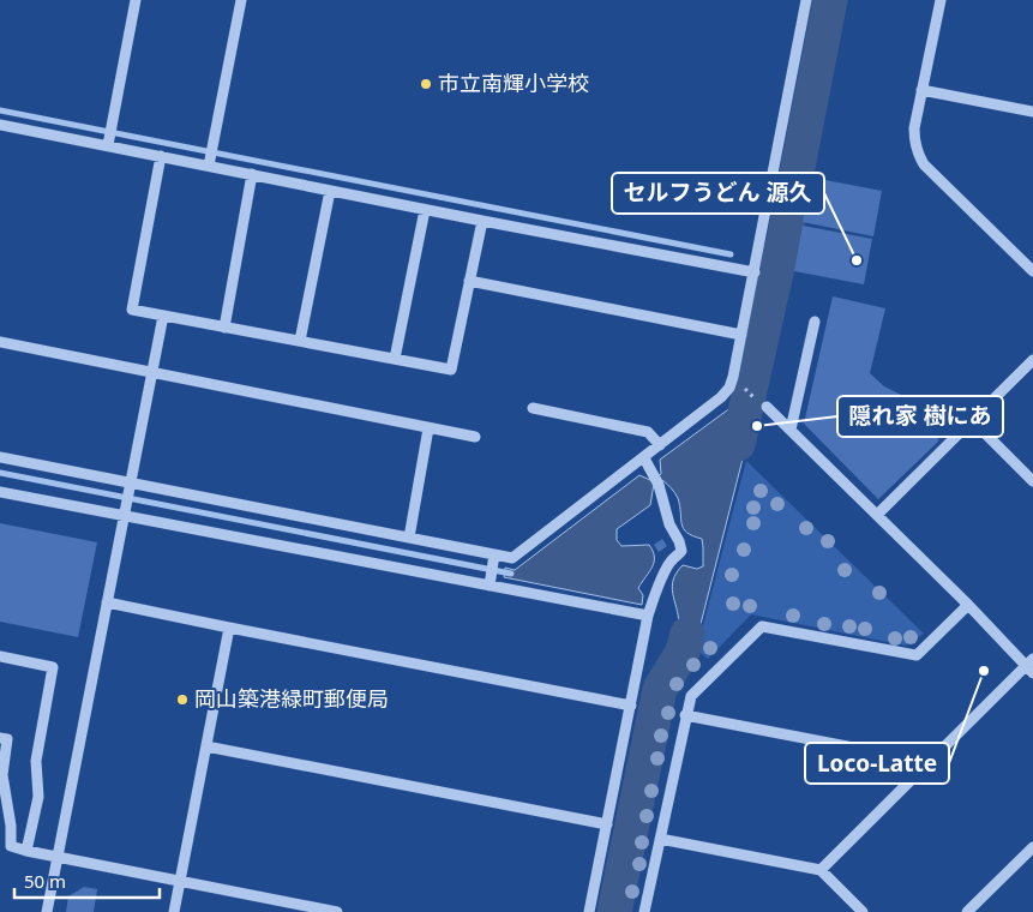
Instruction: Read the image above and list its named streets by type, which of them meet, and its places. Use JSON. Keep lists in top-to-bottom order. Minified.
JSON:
{"places":["市立南輝小学校","セルフうどん 源久","隠れ家 樹にあ","Loco-Latte","岡山築港緑町郵便局"],"scale_bar":"50 m"}
